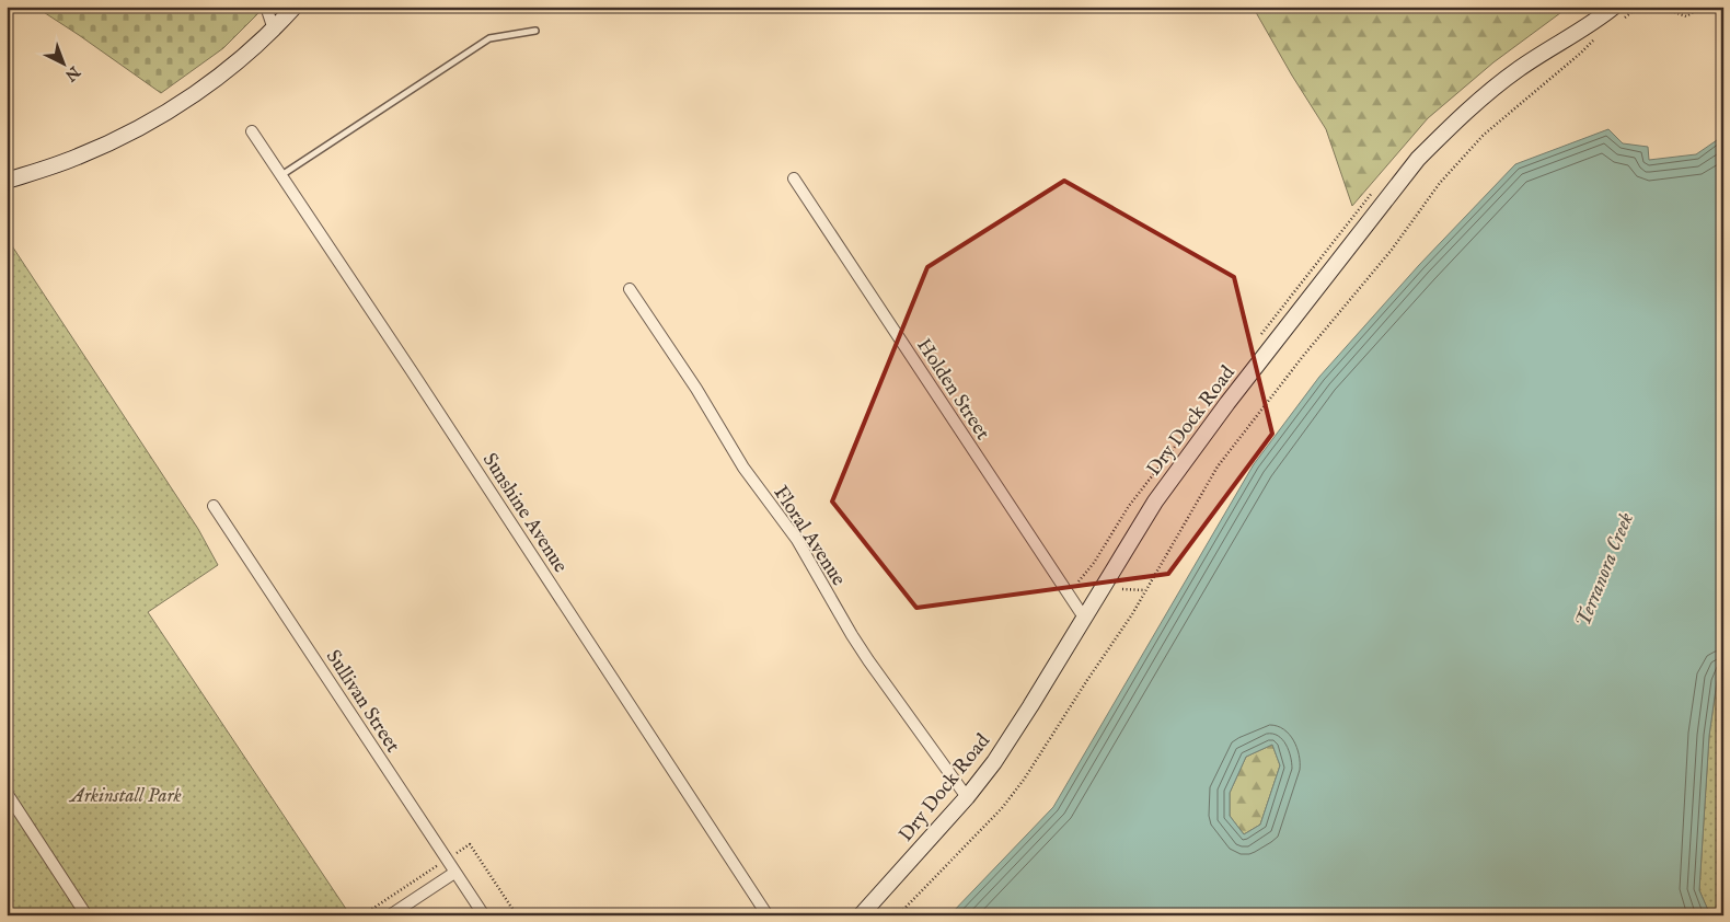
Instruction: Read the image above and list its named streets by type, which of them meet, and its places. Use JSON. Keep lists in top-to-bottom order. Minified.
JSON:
{"streets":{"street":["Holden Street","Dry Dock Road","Sunshine Avenue","Floral Avenue","Sullivan Street"]},"crossings":[["Holden Street","Dry Dock Road"],["Dry Dock Road","Floral Avenue"]],"water":["Terranora Creek"],"parks":["Arkinstall Park"],"north":"bottom right"}
